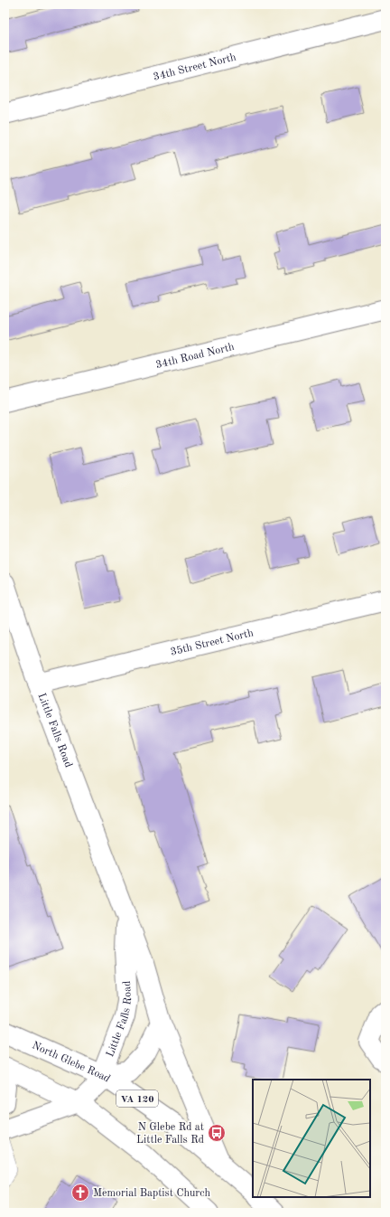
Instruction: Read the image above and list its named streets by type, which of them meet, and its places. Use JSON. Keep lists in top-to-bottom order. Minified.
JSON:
{"streets":{"street":["34th Street North","34th Road North","35th Street North","Little Falls Road","North Glebe Road","VA 120"]},"crossings":[["35th Street North","Little Falls Road"],["Little Falls Road","North Glebe Road"]],"places":{"bus stop":["N Glebe Rd at Little Falls Rd"],"church":["Memorial Baptist Church"]}}
